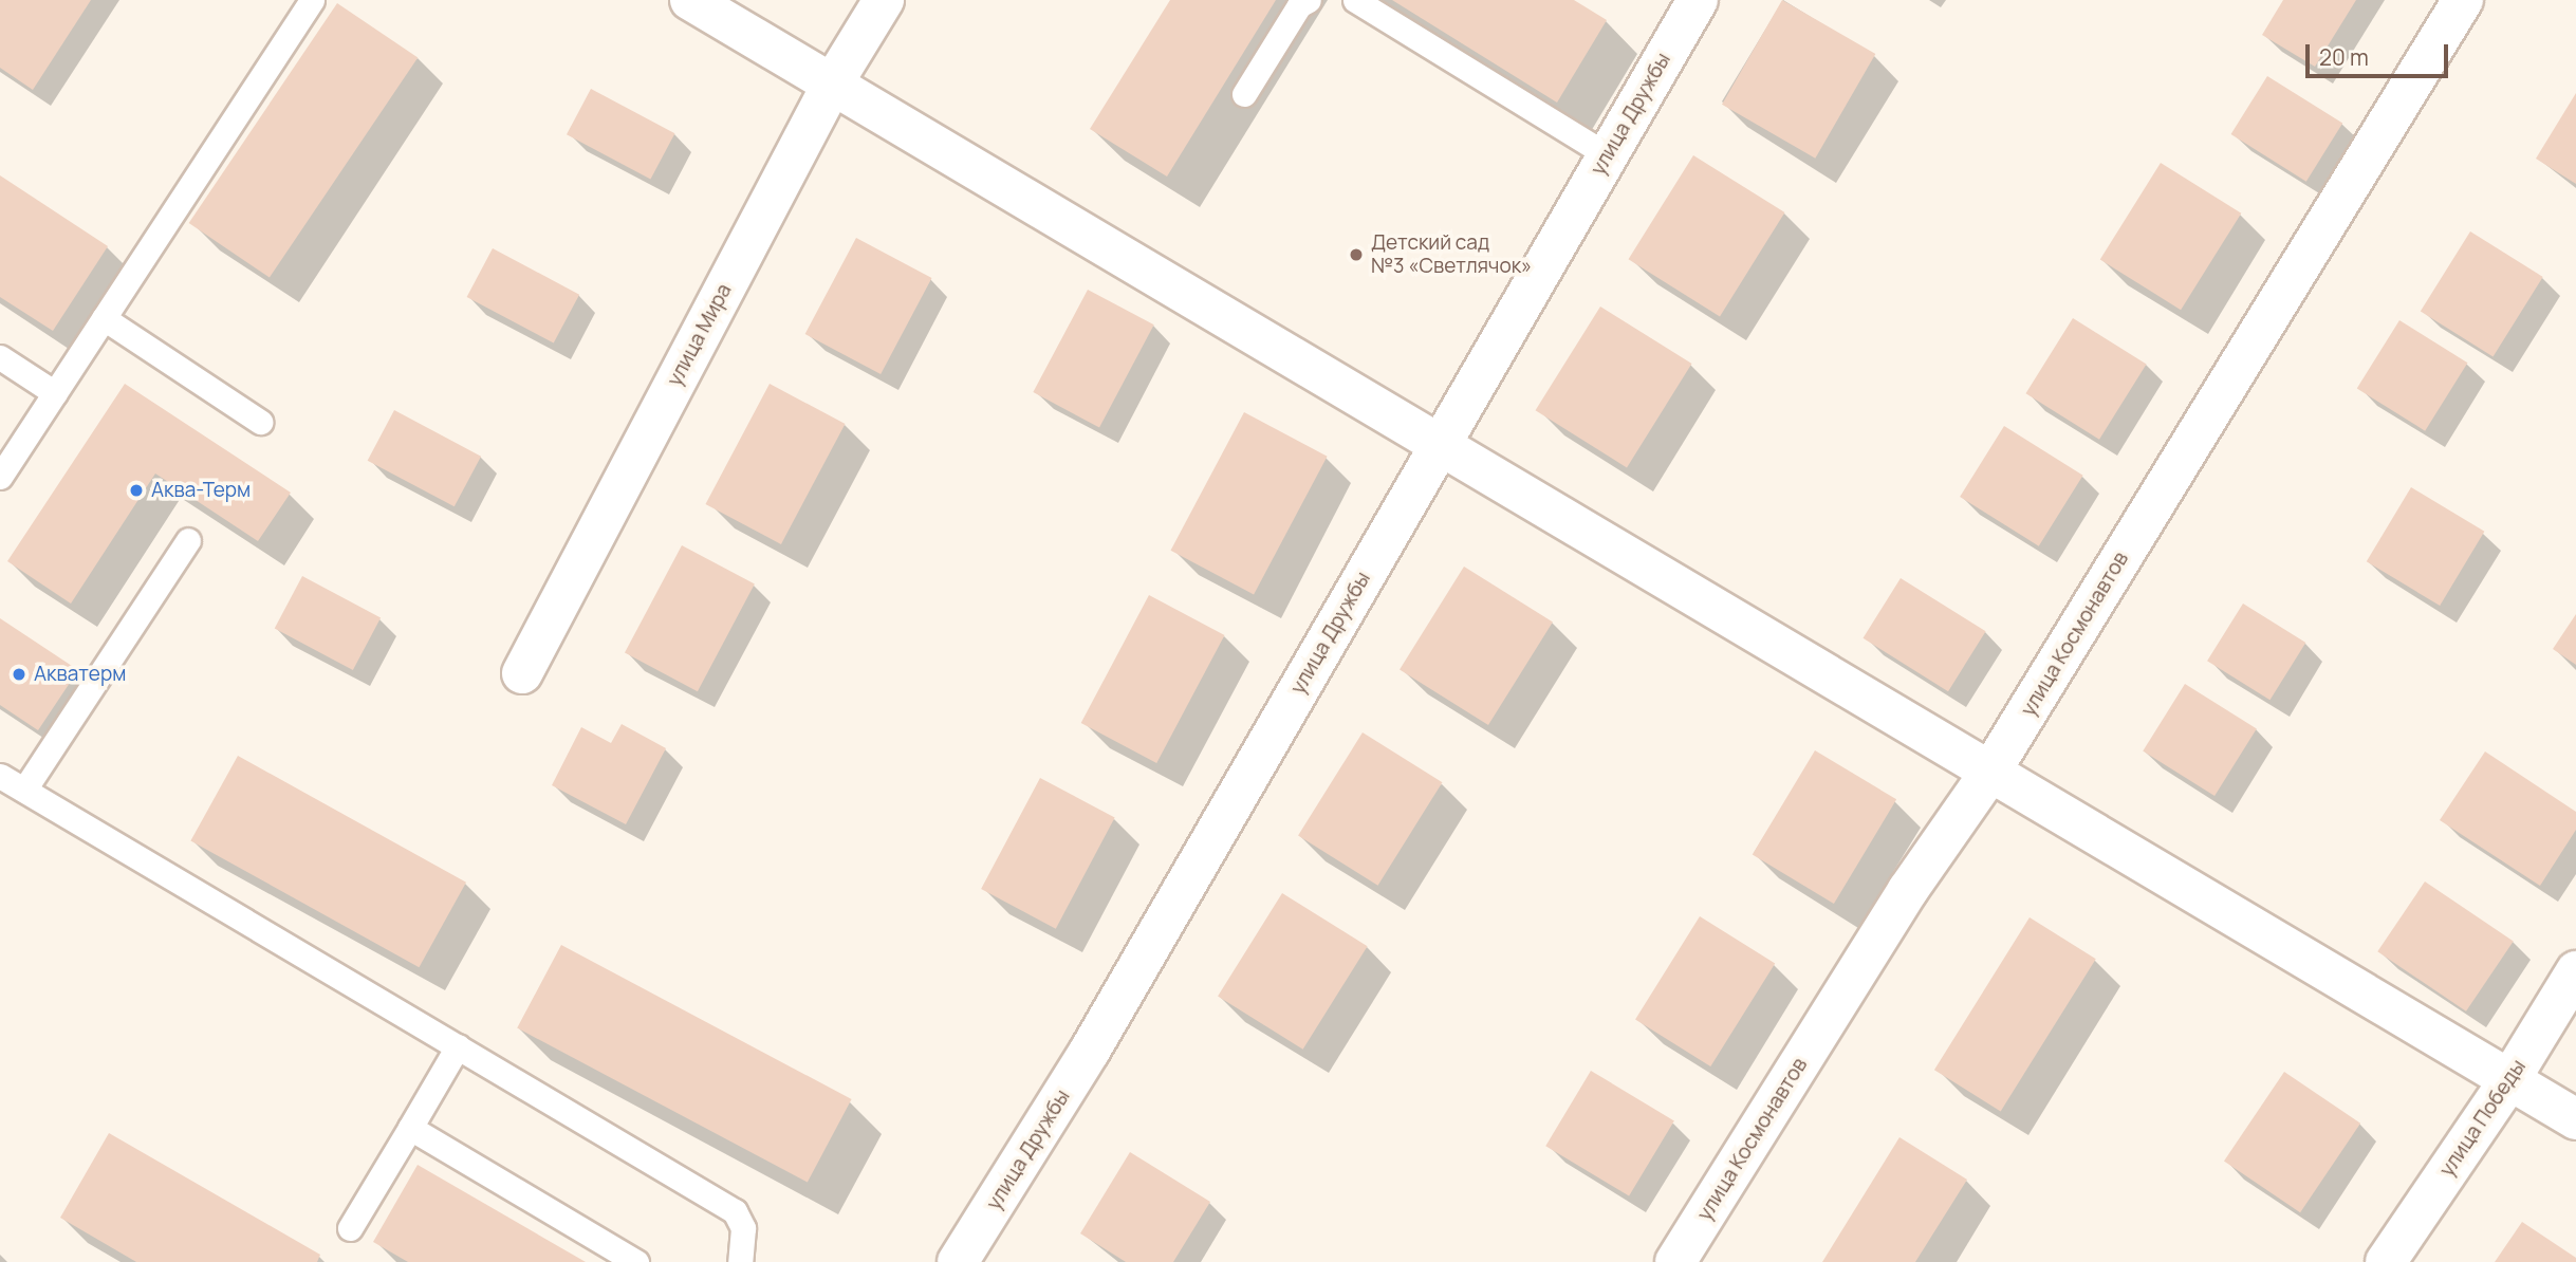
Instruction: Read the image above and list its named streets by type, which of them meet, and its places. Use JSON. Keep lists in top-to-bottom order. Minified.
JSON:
{"streets":{"street":["улица Дружбы","улица Мира","улица Космонавтов","улица Победы"]},"places":["Детский сад №3 «Светлячок»","Аква-Терм","Акватерм"],"scale_bar":"20 m"}
